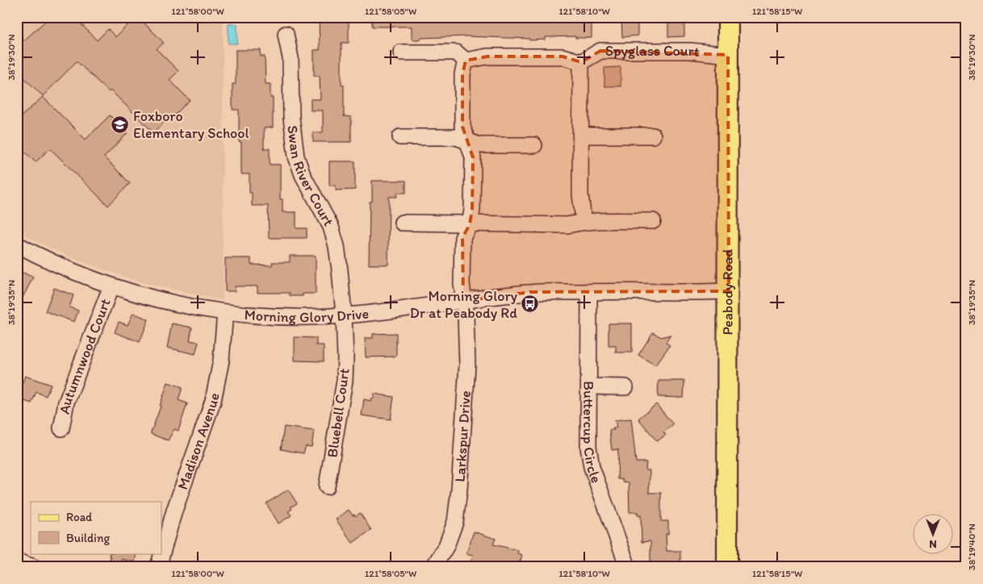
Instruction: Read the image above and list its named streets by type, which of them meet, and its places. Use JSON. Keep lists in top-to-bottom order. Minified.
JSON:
{"streets":{"main road":["Peabody Road"],"street":["Spyglass Court","Swan River Court","Morning Glory Drive","Autumnwood Court","Bluebell Court","Buttercup Circle","Larkspur Drive","Madison Avenue"]},"crossings":[["Spyglass Court","Peabody Road"],["Swan River Court","Morning Glory Drive"],["Swan River Court","Bluebell Court"],["Peabody Road","Morning Glory Drive"],["Morning Glory Drive","Autumnwood Court"],["Morning Glory Drive","Bluebell Court"],["Morning Glory Drive","Buttercup Circle"],["Morning Glory Drive","Larkspur Drive"],["Morning Glory Drive","Madison Avenue"]],"places":{"school or university":["Foxboro Elementary School"],"bus stop":["Morning Glory Dr at Peabody Rd"]},"legend":["Road","Building"],"north":"bottom","coordinates":["121°58'00\"W","121°58'05\"W","121°58'10\"W","121°58'15\"W","38°19'30\"N","38°19'35\"N","38°19'40\"N"]}
